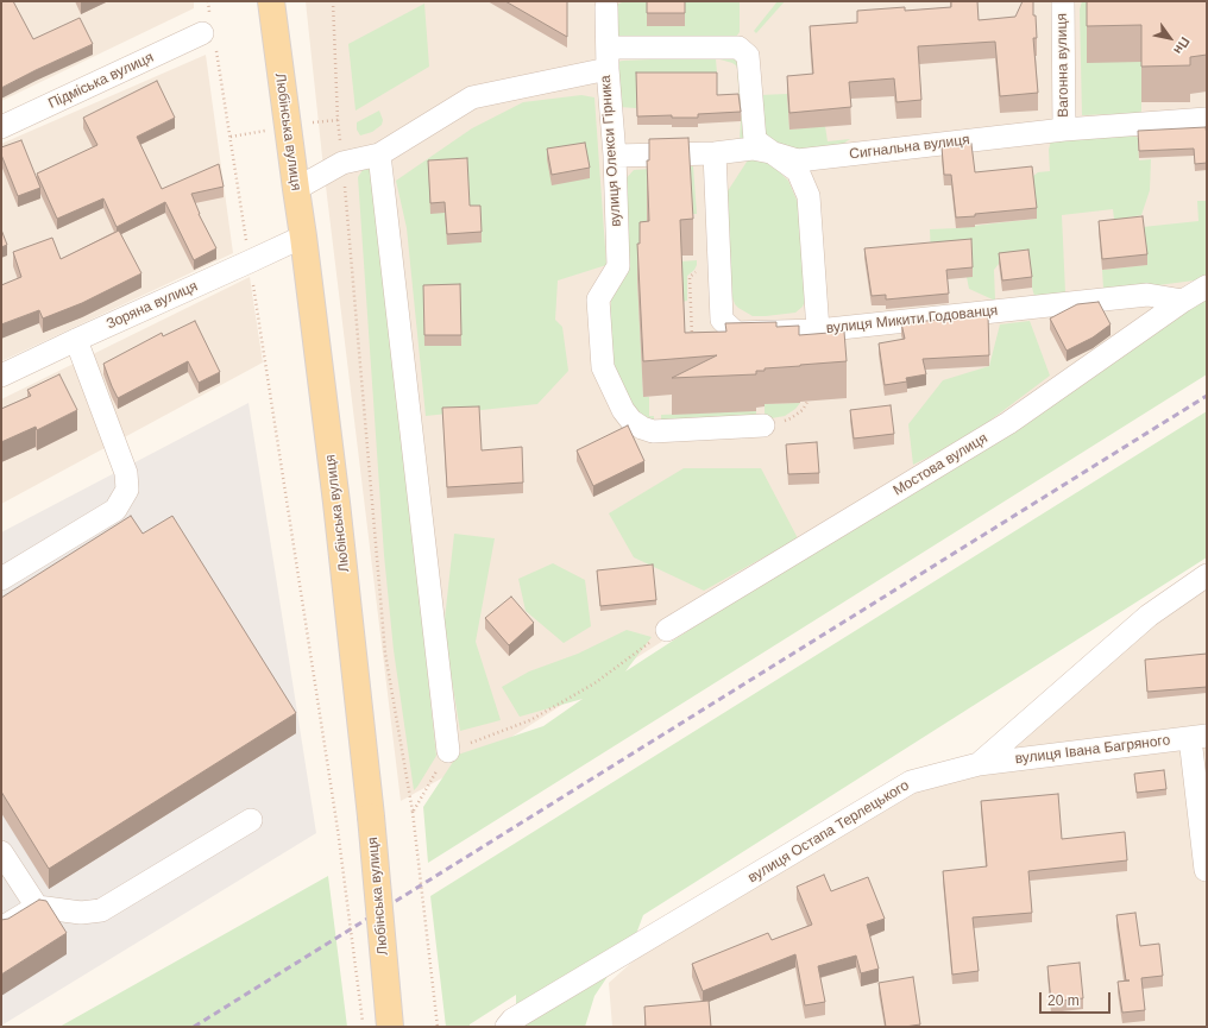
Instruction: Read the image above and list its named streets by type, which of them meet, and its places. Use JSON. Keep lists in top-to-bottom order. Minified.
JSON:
{"streets":{"main road":["Любінська вулиця"],"street":["Вагонна вулиця","Підміська вулиця","Сигнальна вулиця","вулиця Олекси Гірника","Зоряна вулиця","вулиця Микити Годованця","Мостова вулиця","вулиця Івана Багряного","вулиця Остапа Терлецького"]},"crossings":[["Вагонна вулиця","Сигнальна вулиця"],["Любінська вулиця","вулиця Олекси Гірника"],["Любінська вулиця","Зоряна вулиця"],["Сигнальна вулиця","вулиця Олекси Гірника"],["Сигнальна вулиця","вулиця Микити Годованця"],["вулиця Олекси Гірника","вулиця Микити Годованця"],["вулиця Микити Годованця","Мостова вулиця"],["вулиця Івана Багряного","вулиця Остапа Терлецького"]],"scale_bar":"20 m","north":"bottom right"}
